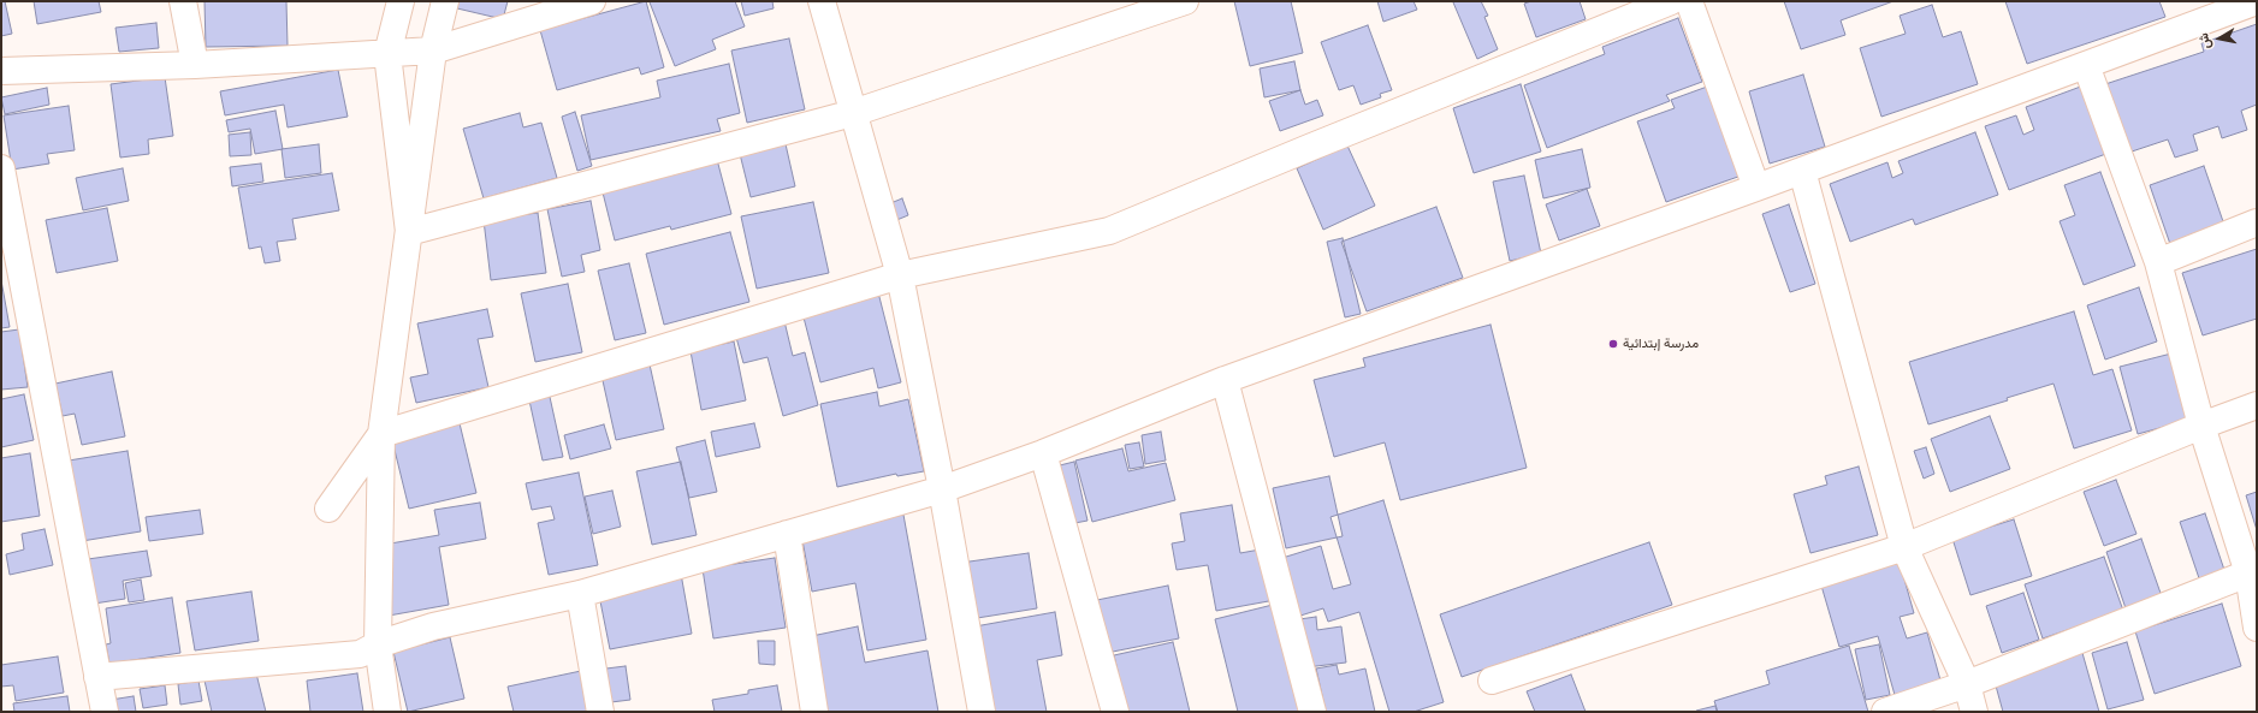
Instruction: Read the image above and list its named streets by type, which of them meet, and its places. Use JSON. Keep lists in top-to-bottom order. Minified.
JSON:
{"places":["مدرسة إبتدائية"],"north":"left"}
